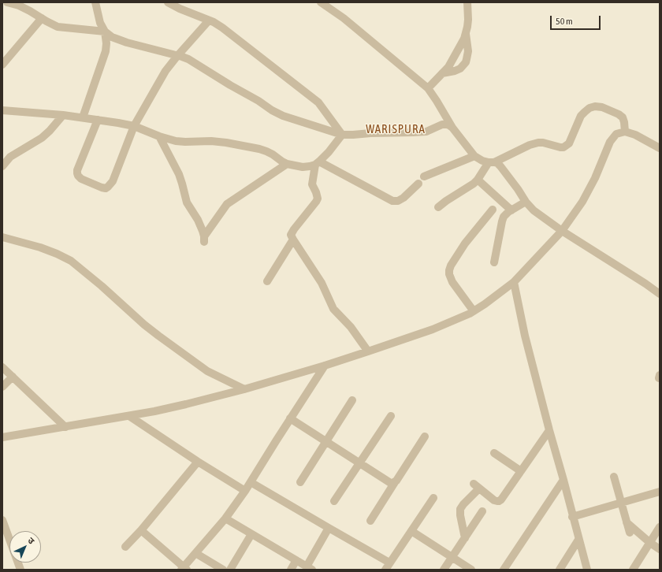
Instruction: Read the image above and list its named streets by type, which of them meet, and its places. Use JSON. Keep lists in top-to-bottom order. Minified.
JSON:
{"districts":["WARISPURA"],"scale_bar":"50 m","north":"top right"}
